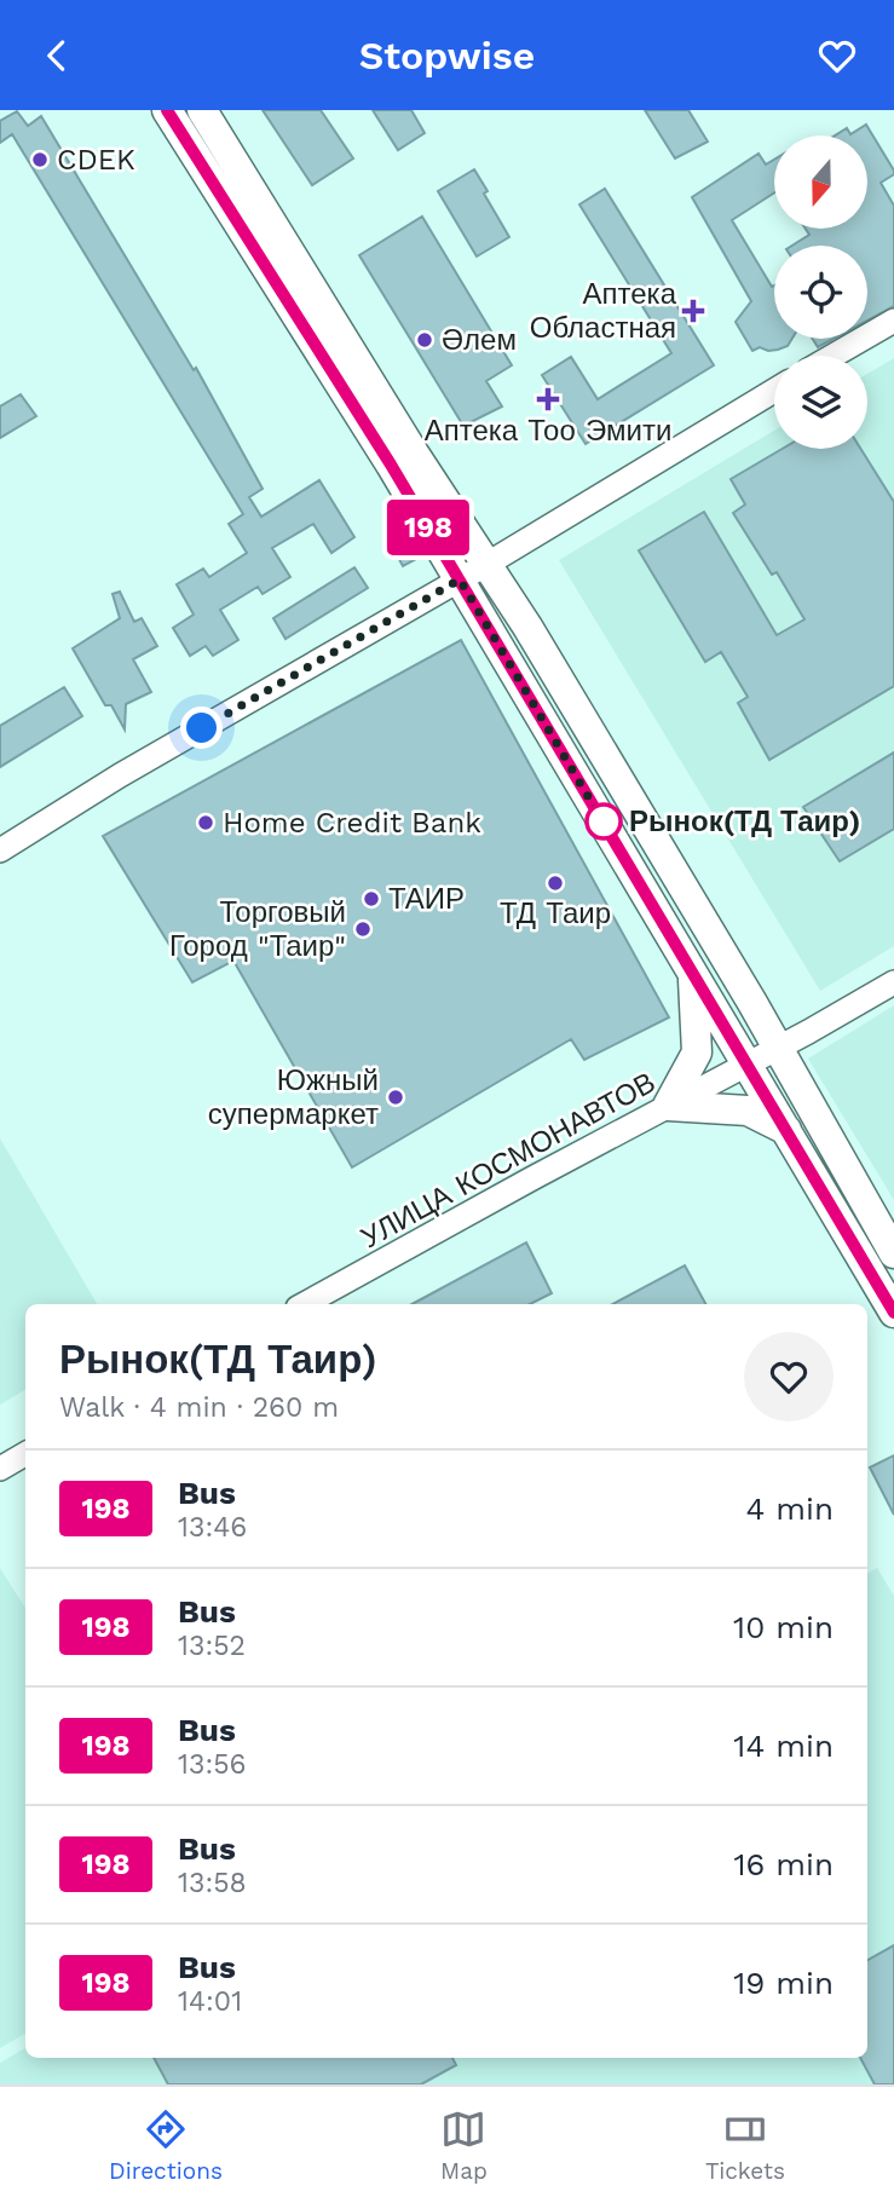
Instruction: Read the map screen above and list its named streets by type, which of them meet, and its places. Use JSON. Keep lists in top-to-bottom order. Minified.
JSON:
{"streets":{"street":["УЛИЦА КОСМОНАВТОВ"]},"places":{"other":["CDEK","Әлем","Рынок(ТД Таир)","Home Credit Bank","ТД Таир","ТАИР","Торговый Город \"Таир\"","Южный супермаркет"],"health":["Аптека Областная","Аптека Тоо Эмити"]},"lines":["bus line 198"],"north":"bottom","page":{"header":"Stopwise","on_map":"198","heading":["Рынок(ТД Таир)","Walk · 4 min · 260 m"],"list":[{"mark":"198","name":"Bus","note":"13:46","value":"4 min"},{"mark":"198","name":"Bus","note":"13:52","value":"10 min"},{"mark":"198","name":"Bus","note":"13:56","value":"14 min"},{"mark":"198","name":"Bus","note":"13:58","value":"16 min"},{"mark":"198","name":"Bus","note":"14:01","value":"19 min"}],"tabs":["Directions","Map","Tickets"]}}
